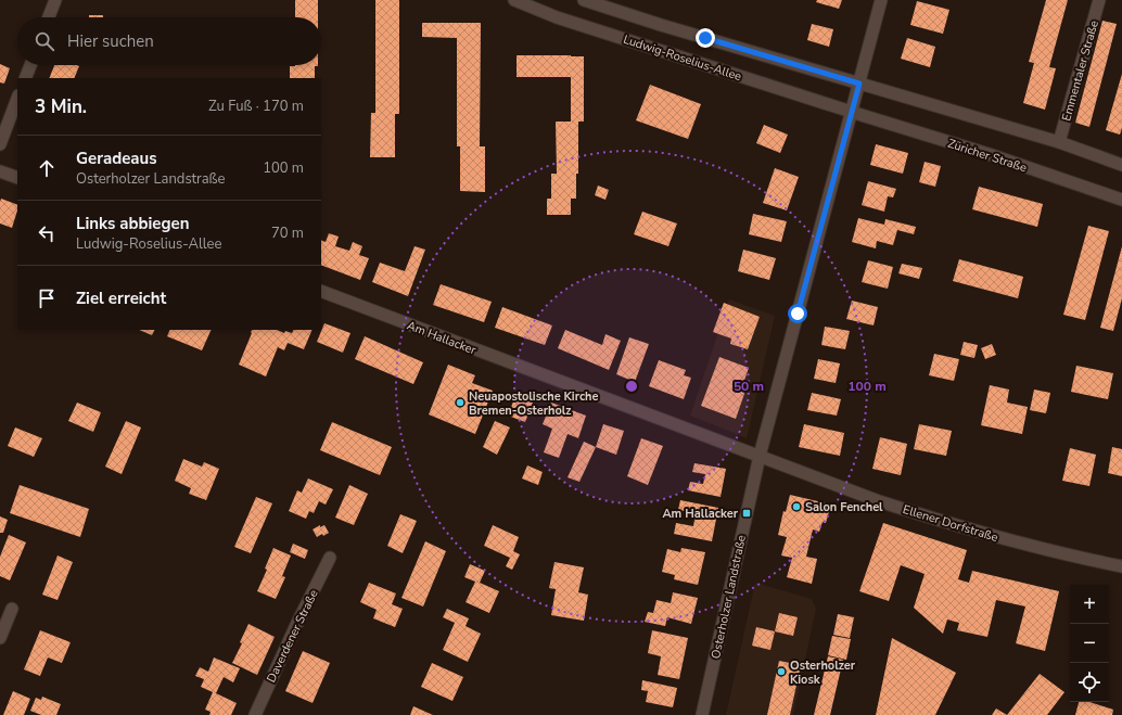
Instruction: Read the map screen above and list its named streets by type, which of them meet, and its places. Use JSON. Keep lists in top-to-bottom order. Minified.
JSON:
{"streets":{"main road":["Ludwig-Roselius-Allee","Emmentaler Straße","Züricher Straße","Am Hallacker","Ellener Dorfstraße","Osterholzer Landstraße","Daverdener Straße"]},"crossings":[["Ludwig-Roselius-Allee","Züricher Straße"],["Ludwig-Roselius-Allee","Osterholzer Landstraße"],["Züricher Straße","Osterholzer Landstraße"],["Am Hallacker","Ellener Dorfstraße"],["Am Hallacker","Osterholzer Landstraße"],["Ellener Dorfstraße","Osterholzer Landstraße"]],"places":{"other":["Neuapostolische Kirche Bremen-Osterholz","Salon Fenchel","Osterholzer Kiosk"],"transit":["Am Hallacker"]},"page":{"search":"Hier suchen","heading":["3 Min.","Zu Fuß · 170 m"],"list":[["Geradeaus","Osterholzer Landstraße","100 m"],["Links abbiegen","Ludwig-Roselius-Allee","70 m"],"Ziel erreicht"],"map_buttons":["+","−"]},"rings":["50 m","100 m"]}
